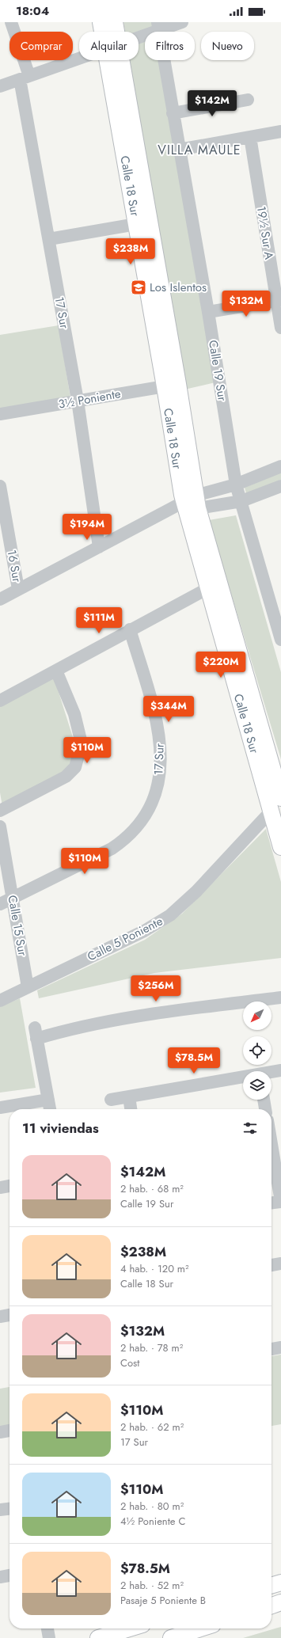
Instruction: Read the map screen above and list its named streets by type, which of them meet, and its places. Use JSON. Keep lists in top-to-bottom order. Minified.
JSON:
{"streets":{"main road":["Calle 18 Sur"],"street":["19½ Sur A","17 Sur","Calle 19 Sur","3½ Poniente","16 Sur","Calle 15 Sur","Calle 5 Poniente"]},"crossings":[["Calle 18 Sur","3½ Poniente"],["Calle 18 Sur","Calle 5 Poniente"],["17 Sur","3½ Poniente"],["17 Sur","Calle 15 Sur"],["Calle 15 Sur","Calle 5 Poniente"]],"districts":["VILLA MAULE"],"places":{"school or university":["Los Islentos"]},"north":"bottom left","page":{"status":"18:04","chip":["Comprar","Alquilar","Filtros","Nuevo"],"price":["$142M","$238M","$132M","$194M","$111M","$220M","$344M","$110M","$110M","$256M","$78.5M"],"heading":"11 viviendas","list":[{"name":"$142M","note":"2 hab. · 68 m² · Calle 19 Sur"},{"name":"$238M","note":"4 hab. · 120 m² · Calle 18 Sur"},{"name":"$132M","note":"2 hab. · 78 m² · Cost"},{"name":"$110M","note":"2 hab. · 62 m² · 17 Sur"},{"name":"$110M","note":"2 hab. · 80 m² · 4½ Poniente C"},{"name":"$78.5M","note":"2 hab. · 52 m² · Pasaje 5 Poniente B"}]}}
